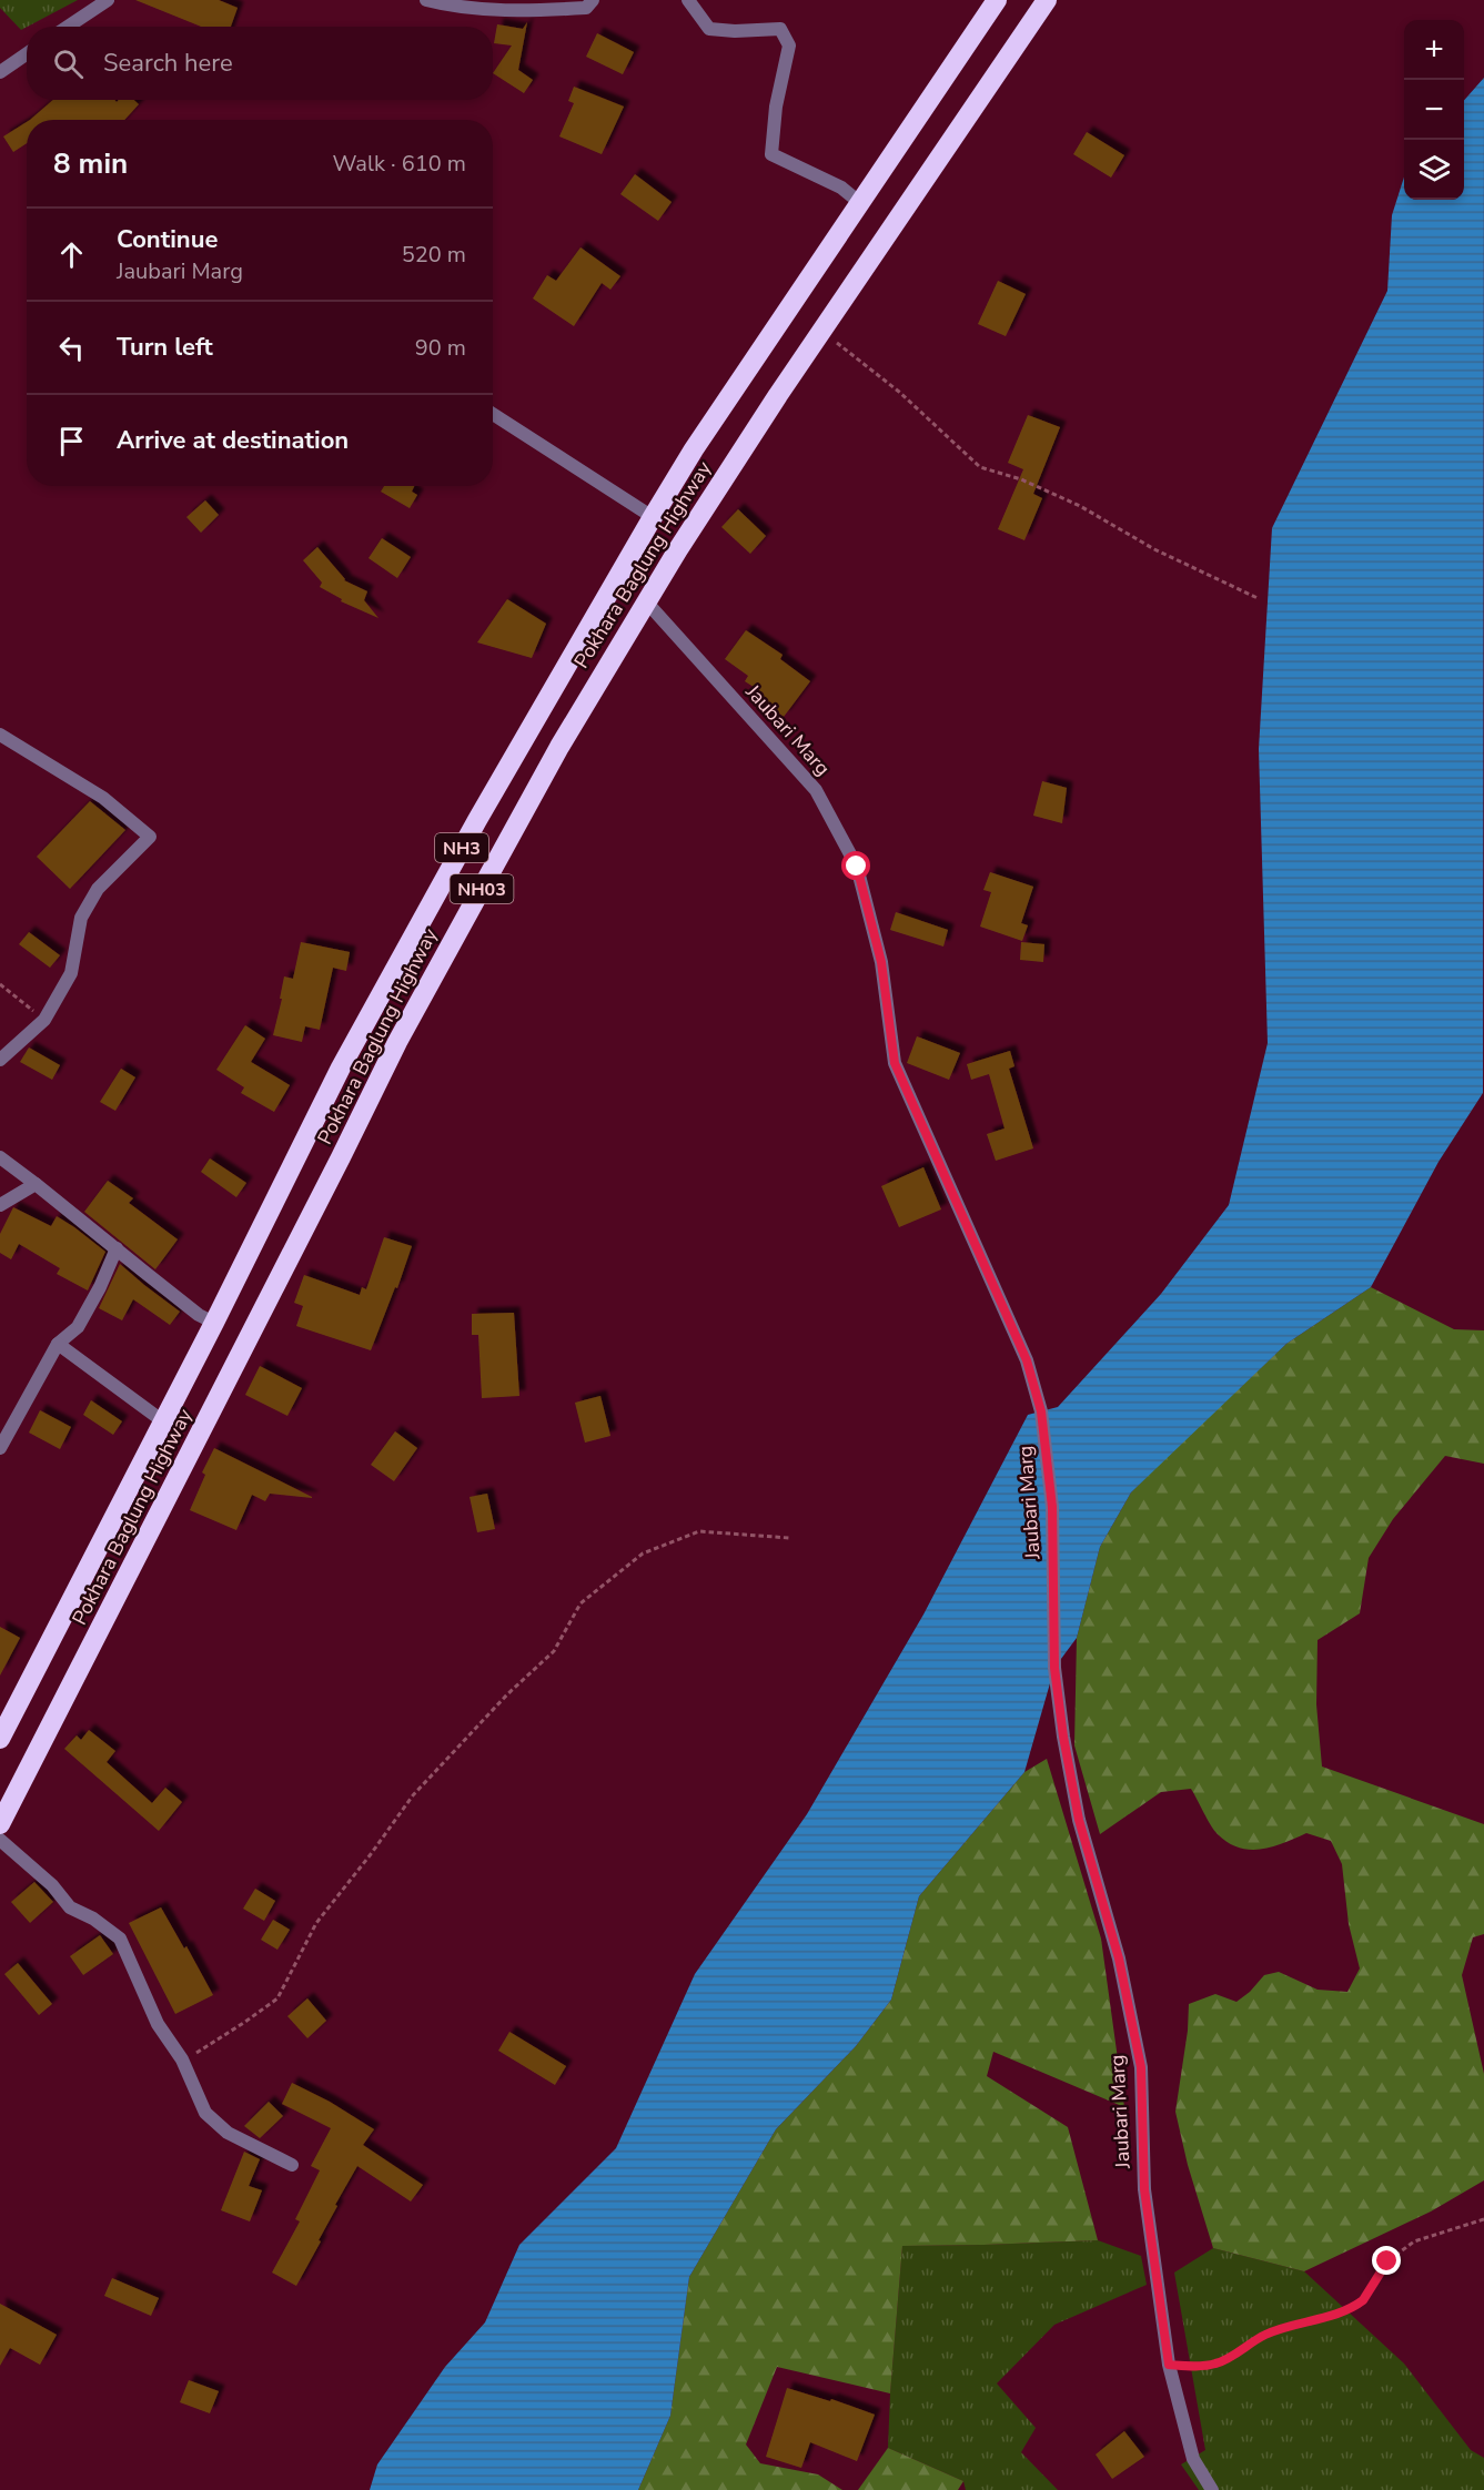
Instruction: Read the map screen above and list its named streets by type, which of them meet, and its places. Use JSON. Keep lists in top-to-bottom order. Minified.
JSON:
{"streets":{"highway":["Pokhara Baglung Highway","NH3","NH03"],"street":["Jaubari Marg"]},"crossings":[["Pokhara Baglung Highway","Jaubari Marg"]],"page":{"map_buttons":["+","−"],"search":"Search here","heading":["8 min","Walk · 610 m"],"list":[["Continue","Jaubari Marg","520 m"],["Turn left","90 m"],"Arrive at destination"]}}
